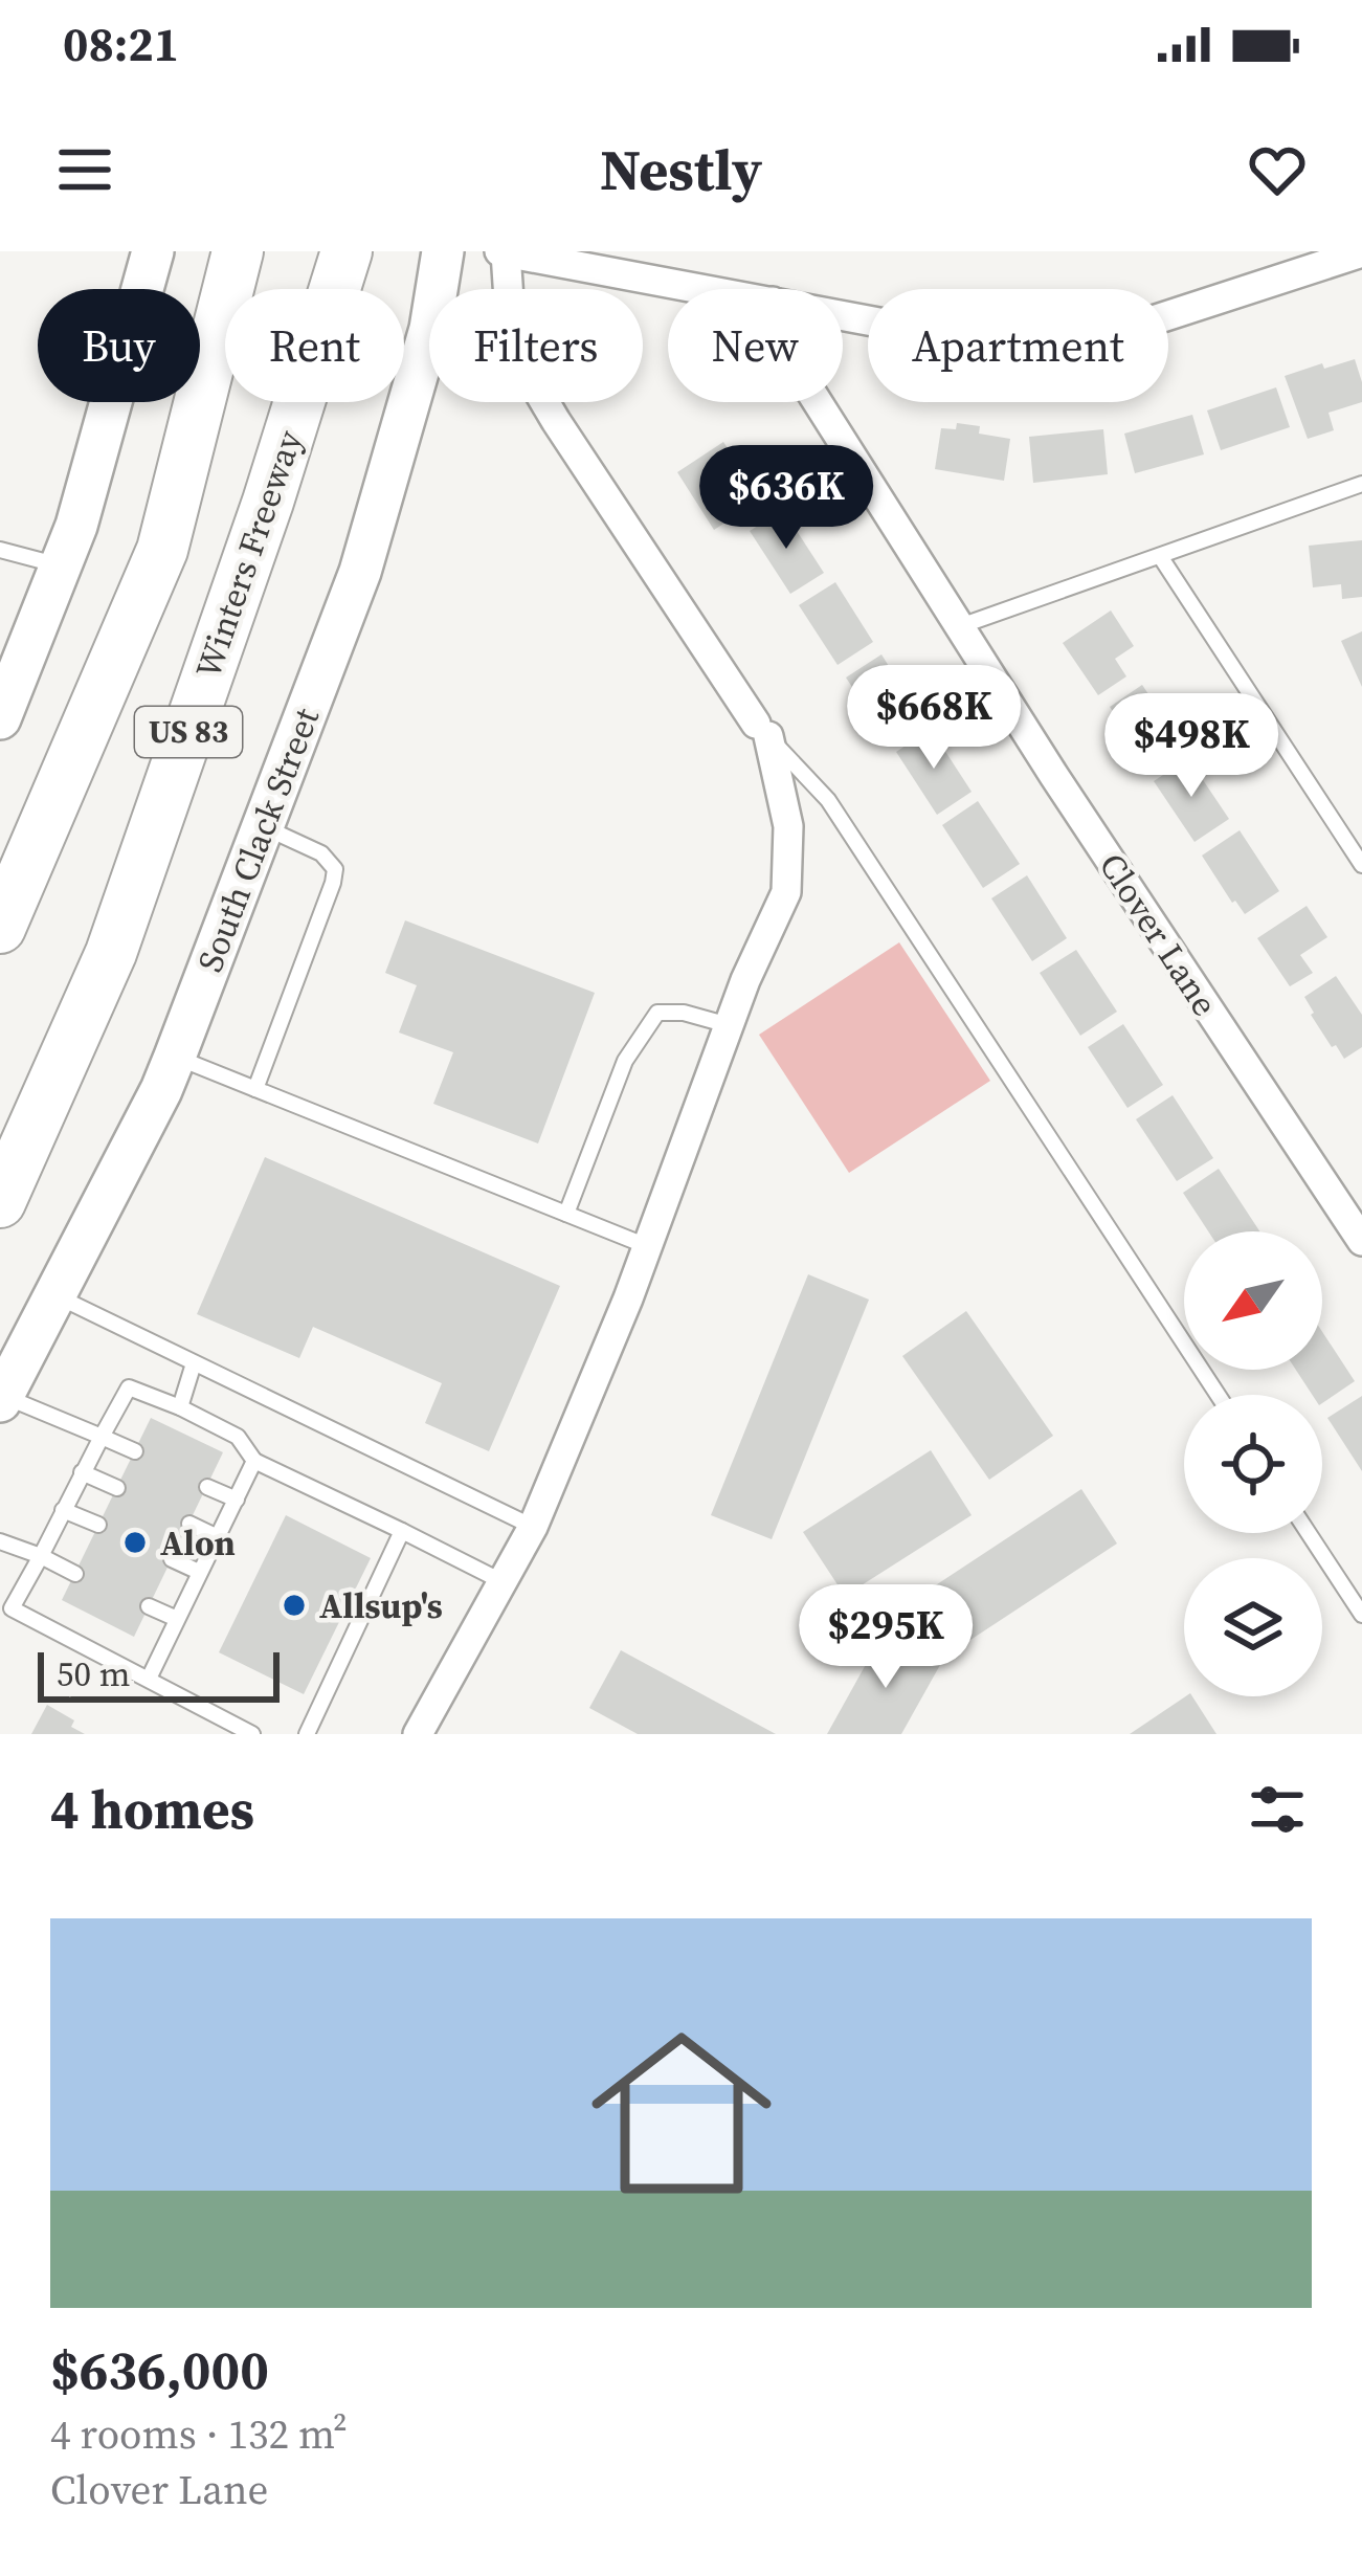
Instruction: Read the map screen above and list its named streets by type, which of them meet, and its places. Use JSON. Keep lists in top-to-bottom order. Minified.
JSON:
{"streets":{"highway":["Winters Freeway","US 83"],"main road":["South Clack Street"],"street":["Clover Lane"]},"places":["Alon","Allsup's"],"scale_bar":"50 m","north":"bottom left","page":{"status":"08:21","header":"Nestly","chip":["Buy","Rent","Filters","New","Apartment"],"price":["$636K","$668K","$498K","$295K"],"scale":"50 m","heading":"4 homes","list":[{"name":"$636,000","note":"4 rooms · 132 m² · Clover Lane"}]}}
